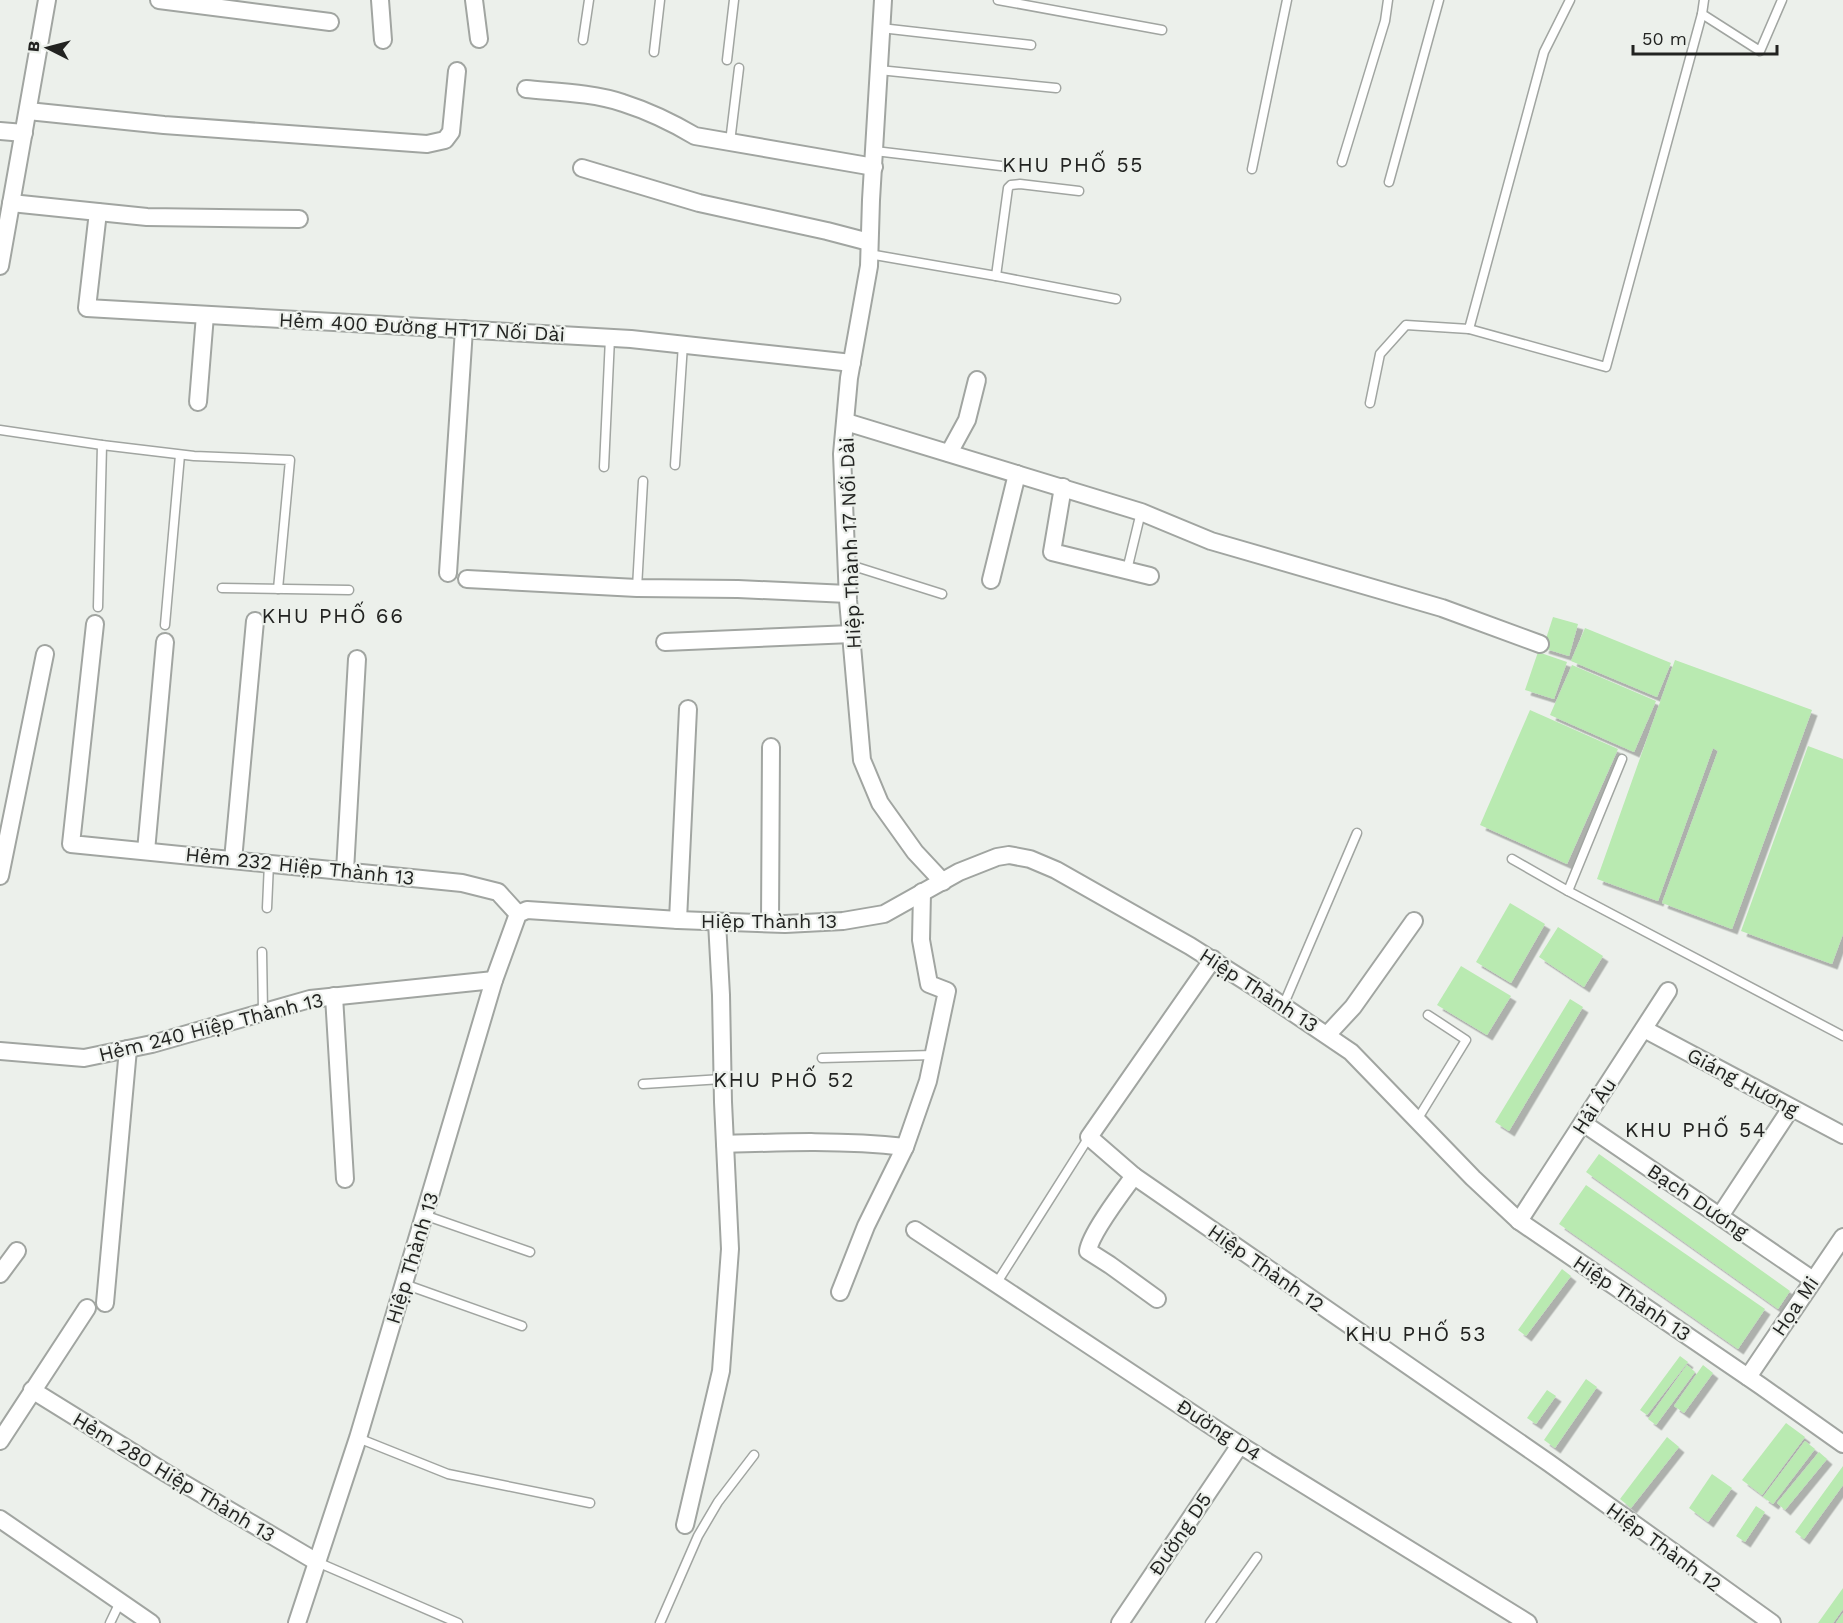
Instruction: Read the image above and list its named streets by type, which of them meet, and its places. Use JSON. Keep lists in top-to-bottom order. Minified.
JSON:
{"streets":{"street":["Hẻm 400 Đường HT17 Nối Dài","Hiệp Thành 17 Nối Dài","Hẻm 232 Hiệp Thành 13","Hiệp Thành 13","Hẻm 240 Hiệp Thành 13","Giáng Hương","Hải Âu","Bạch Dương","Hiệp Thành 12","Họa Mi","Đường D4","Hẻm 280 Hiệp Thành 13","Đường D5"]},"crossings":[["Hẻm 400 Đường HT17 Nối Dài","Hiệp Thành 17 Nối Dài"],["Hiệp Thành 17 Nối Dài","Hiệp Thành 13"],["Hẻm 232 Hiệp Thành 13","Hiệp Thành 13"],["Hiệp Thành 13","Hẻm 240 Hiệp Thành 13"],["Hiệp Thành 13","Hải Âu"],["Hiệp Thành 13","Họa Mi"],["Hiệp Thành 13","Hẻm 280 Hiệp Thành 13"],["Giáng Hương","Hải Âu"],["Hải Âu","Bạch Dương"],["Bạch Dương","Họa Mi"],["Đường D4","Đường D5"]],"districts":["KHU PHỐ 55","KHU PHỐ 66","KHU PHỐ 52","KHU PHỐ 54","KHU PHỐ 53"],"scale_bar":"50 m","north":"left"}
